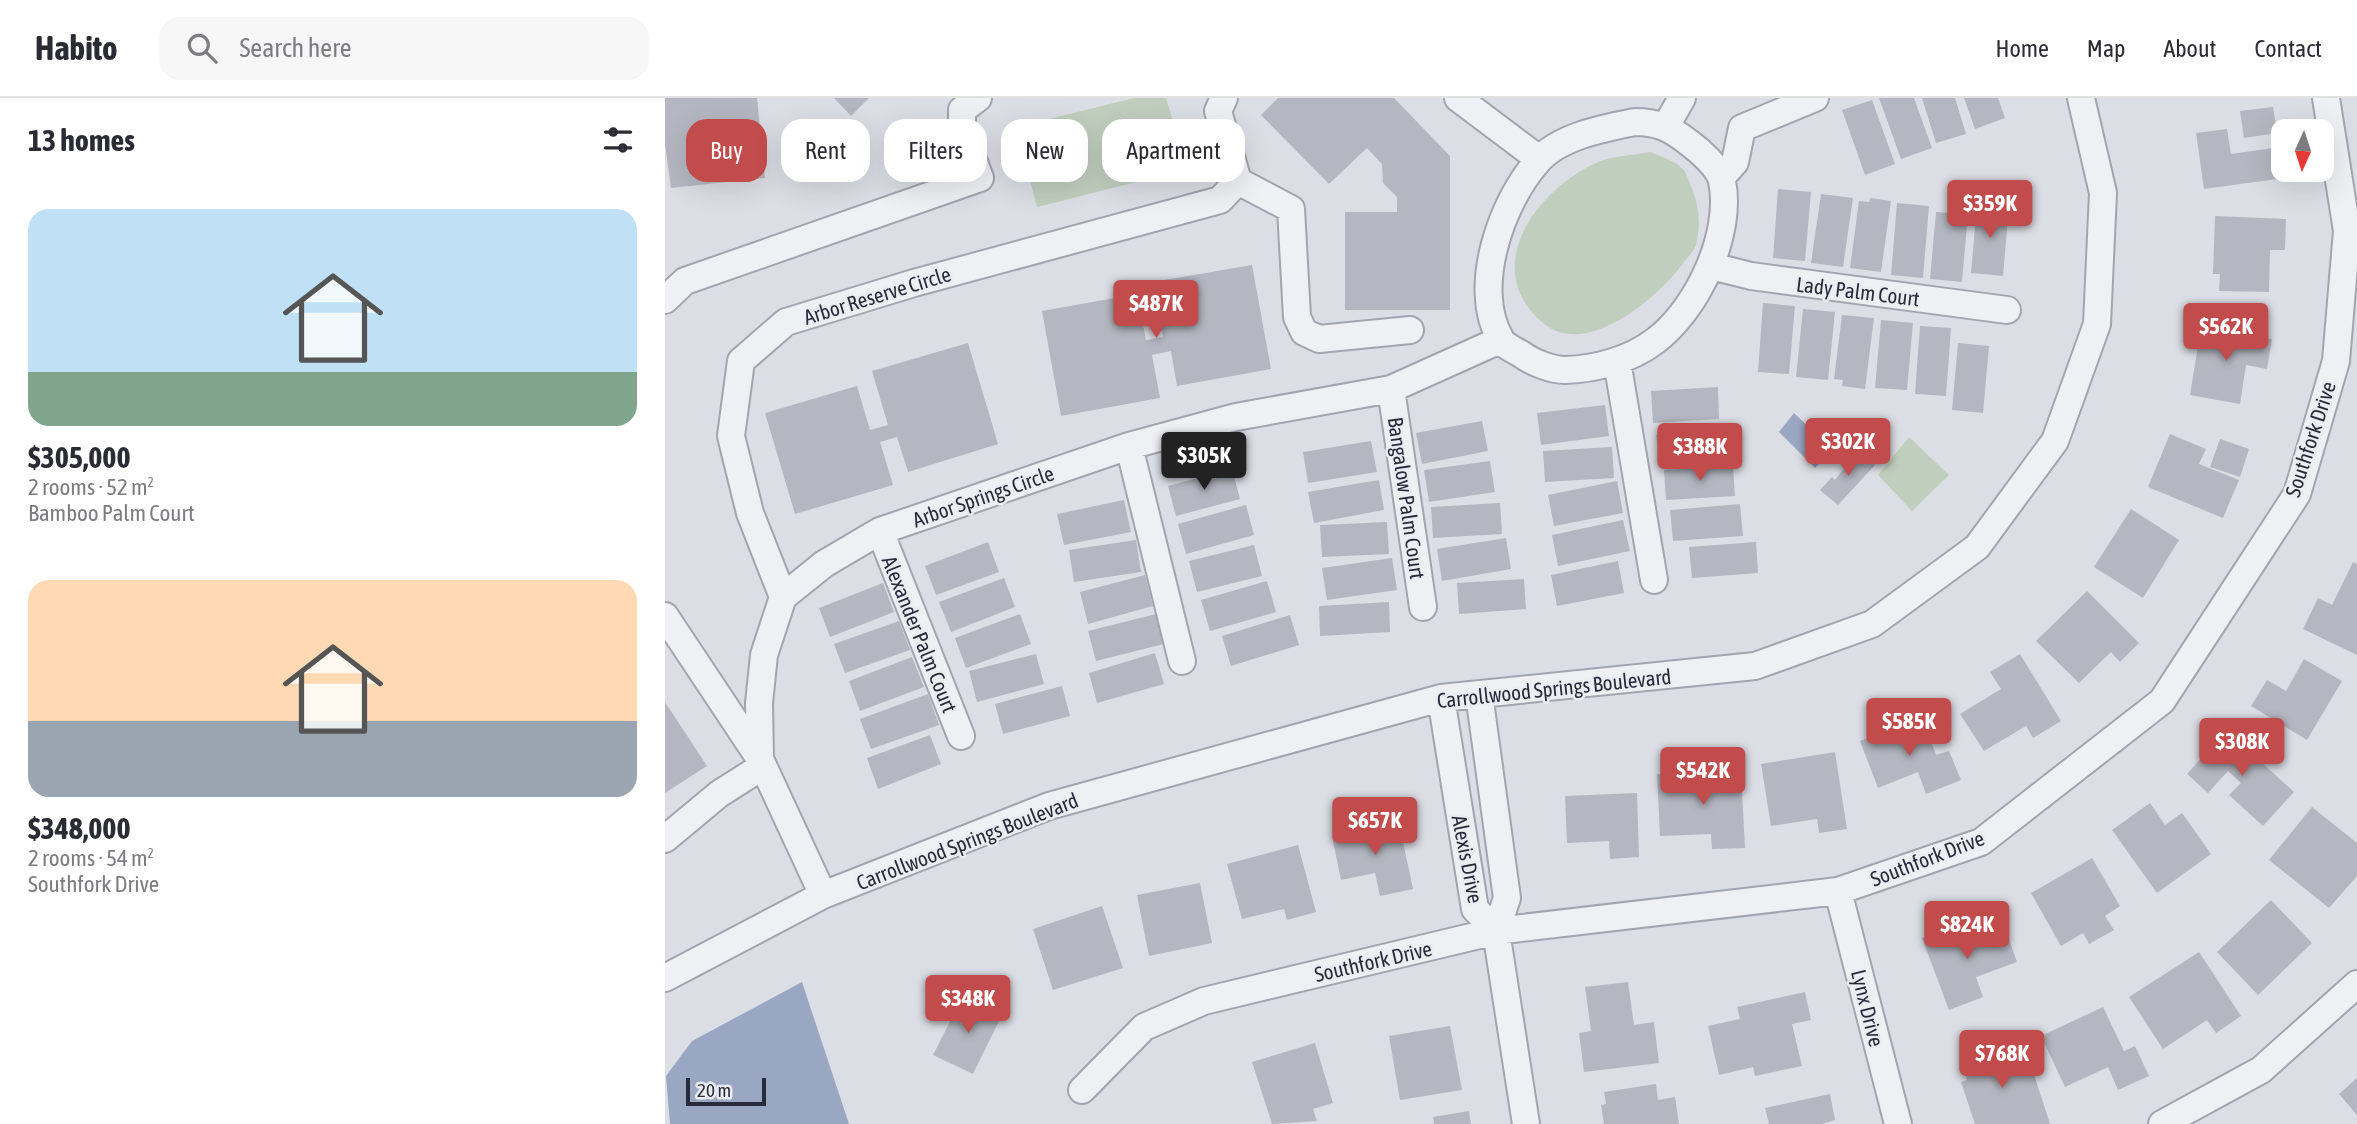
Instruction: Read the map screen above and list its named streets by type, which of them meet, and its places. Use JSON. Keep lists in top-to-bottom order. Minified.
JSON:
{"streets":{"street":["Lady Palm Court","Arbor Reserve Circle","Southfork Drive","Arbor Springs Circle","Bangalow Palm Court","Alexander Palm Court","Carrollwood Springs Boulevard","Alexis Drive","Lynx Drive"]},"crossings":[["Lady Palm Court","Arbor Springs Circle"],["Arbor Reserve Circle","Arbor Springs Circle"],["Southfork Drive","Alexis Drive"],["Southfork Drive","Lynx Drive"],["Arbor Springs Circle","Bangalow Palm Court"],["Arbor Springs Circle","Alexander Palm Court"],["Carrollwood Springs Boulevard","Alexis Drive"]],"scale_bar":"20 m","north":"bottom","page":{"header":"Habito","search":"Search here","nav":["Home","Map","About","Contact"],"heading":"13 homes","chip":["Buy","Rent","Filters","New","Apartment"],"price":["$359K","$487K","$562K","$302K","$388K","$305K","$585K","$308K","$542K","$657K","$824K","$348K","$768K"],"list":[{"name":"$305,000","note":"2 rooms · 52 m² · Bamboo Palm Court"},{"name":"$348,000","note":"2 rooms · 54 m² · Southfork Drive"}],"scale":"20 m"}}
